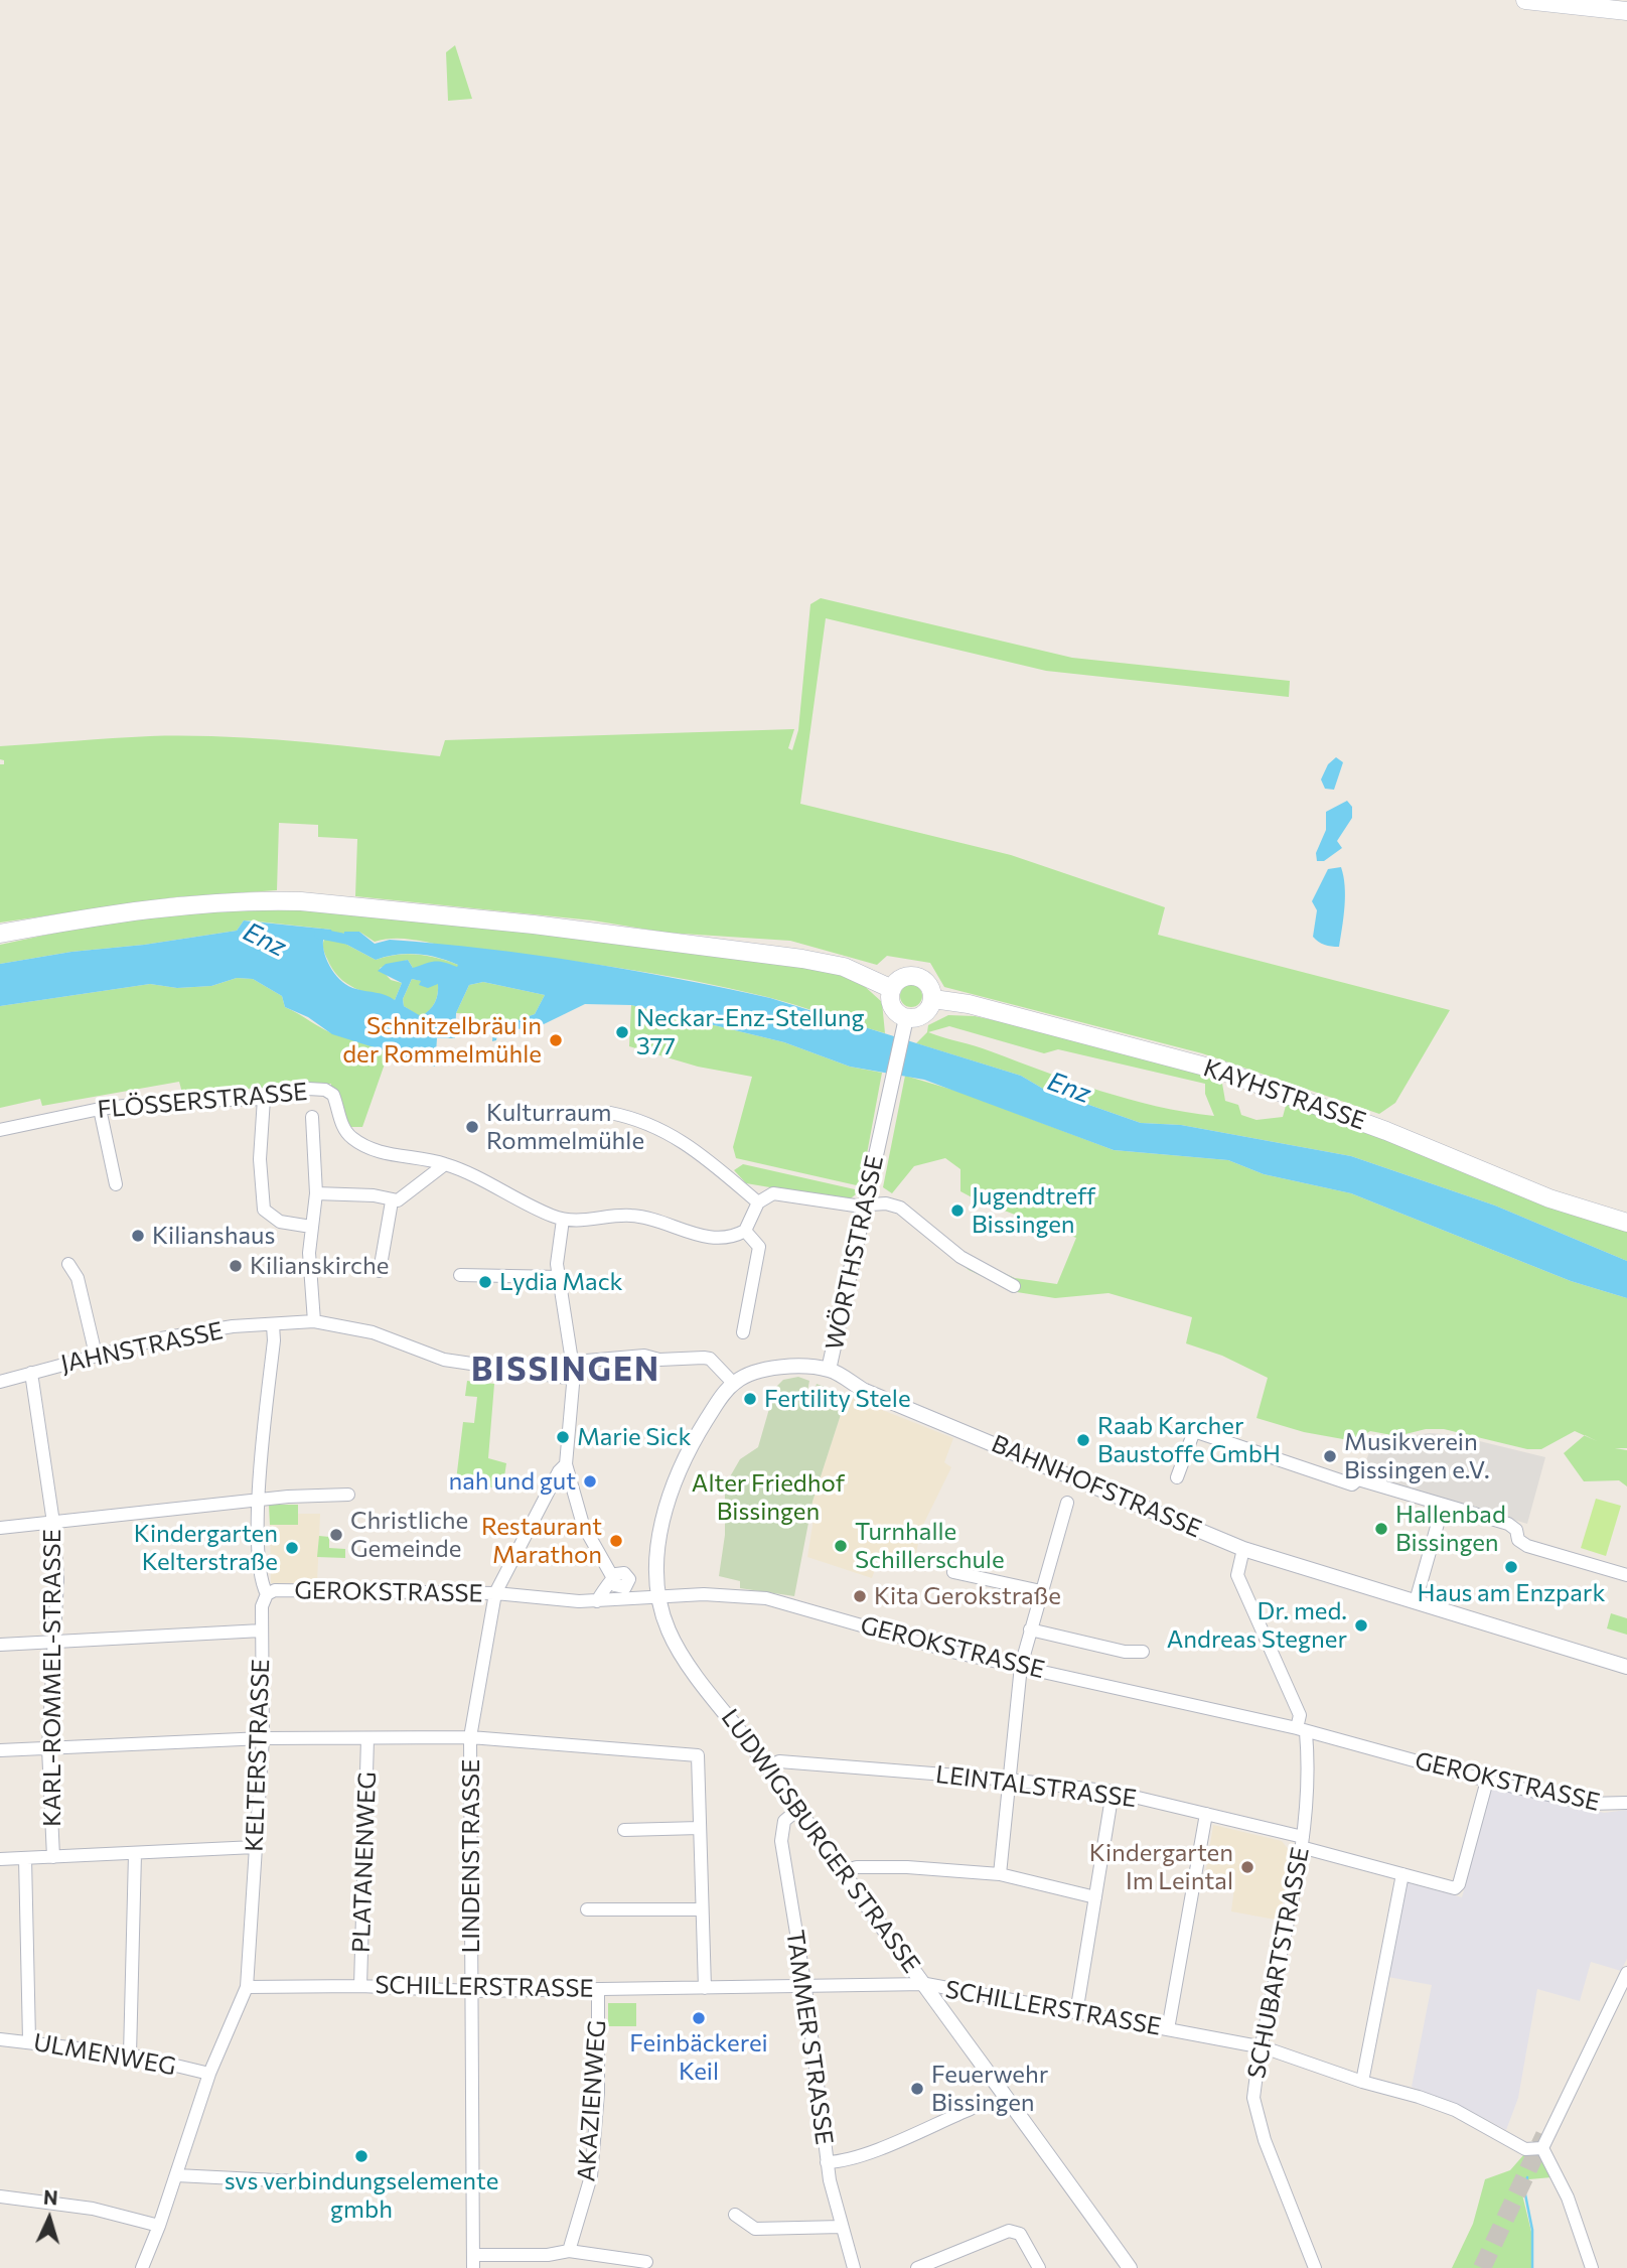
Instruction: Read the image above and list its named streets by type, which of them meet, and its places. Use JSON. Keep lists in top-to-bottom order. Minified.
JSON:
{"streets":{"main road":["KAYHSTRASSE"],"street":["FLÖSSERSTRASSE","WÖRTHSTRASSE","JAHNSTRASSE","BAHNHOFSTRASSE","GEROKSTRASSE","KARL-ROMMEL-STRASSE","KELTERSTRASSE","LEINTALSTRASSE","LUDWIGSBURGER STRASSE","LINDENSTRASSE","PLATANENWEG","SCHUBARTSTRASSE","SCHILLERSTRASSE","TAMMER STRASSE","ULMENWEG","AKAZIENWEG"]},"crossings":[["KAYHSTRASSE","WÖRTHSTRASSE"],["WÖRTHSTRASSE","BAHNHOFSTRASSE"],["JAHNSTRASSE","KARL-ROMMEL-STRASSE"],["JAHNSTRASSE","KELTERSTRASSE"],["BAHNHOFSTRASSE","LUDWIGSBURGER STRASSE"],["BAHNHOFSTRASSE","SCHUBARTSTRASSE"],["GEROKSTRASSE","KELTERSTRASSE"],["GEROKSTRASSE","LEINTALSTRASSE"],["GEROKSTRASSE","LUDWIGSBURGER STRASSE"],["GEROKSTRASSE","LINDENSTRASSE"],["GEROKSTRASSE","SCHUBARTSTRASSE"],["KELTERSTRASSE","SCHILLERSTRASSE"],["KELTERSTRASSE","ULMENWEG"],["LEINTALSTRASSE","LUDWIGSBURGER STRASSE"],["LEINTALSTRASSE","SCHUBARTSTRASSE"],["LUDWIGSBURGER STRASSE","SCHILLERSTRASSE"],["LUDWIGSBURGER STRASSE","TAMMER STRASSE"],["LINDENSTRASSE","SCHILLERSTRASSE"],["PLATANENWEG","SCHILLERSTRASSE"],["SCHUBARTSTRASSE","SCHILLERSTRASSE"],["SCHILLERSTRASSE","TAMMER STRASSE"],["SCHILLERSTRASSE","AKAZIENWEG"]],"districts":["BISSINGEN"],"water":["Enz"],"parks":["Alter Friedhof Bissingen"],"places":["Neckar-Enz-Stellung 377","Schnitzelbräu in der Rommelmühle","Kulturraum Rommelmühle","Jugendtreff Bissingen","Kilianshaus","Kilianskirche","Lydia Mack","Fertility Stele","Marie Sick","Raab Karcher Baustoffe GmbH","Musikverein Bissingen e.V.","nah und gut","Hallenbad Bissingen","Christliche Gemeinde","Restaurant Marathon","Turnhalle Schillerschule","Kindergarten Kelterstraße","Haus am Enzpark","Kita Gerokstraße","Dr. med. Andreas Stegner","Kindergarten Im Leintal","Feinbäckerei Keil","Feuerwehr Bissingen","svs verbindungselemente gmbh"],"north":"top"}
